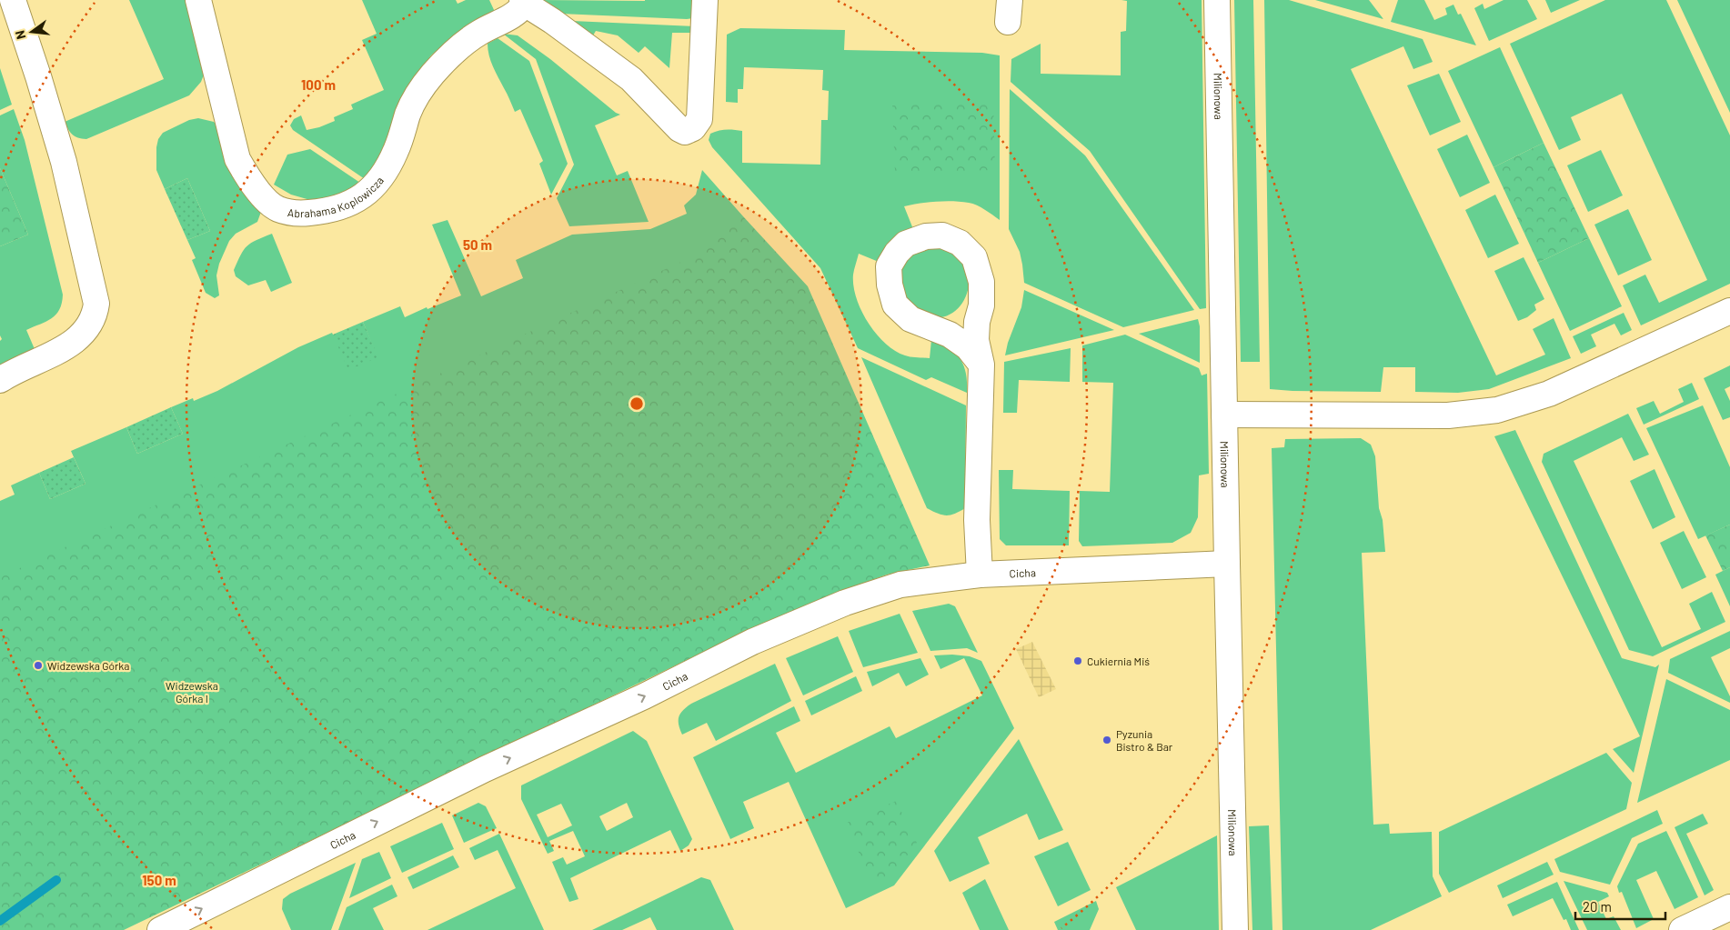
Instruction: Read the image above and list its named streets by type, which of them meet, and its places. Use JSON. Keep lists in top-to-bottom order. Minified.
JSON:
{"streets":{"street":["Milionowa","Abrahama Koplowicza","Cicha"]},"crossings":[["Milionowa","Cicha"]],"one_way":["Cicha"],"parks":["Widzewska Górka I"],"places":["Cukiernia Miś","Widzewska Górka","Pyzunia Bistro & Bar"],"scale_bar":"20 m","north":"left","rings":["100 m","50 m","150 m"]}
